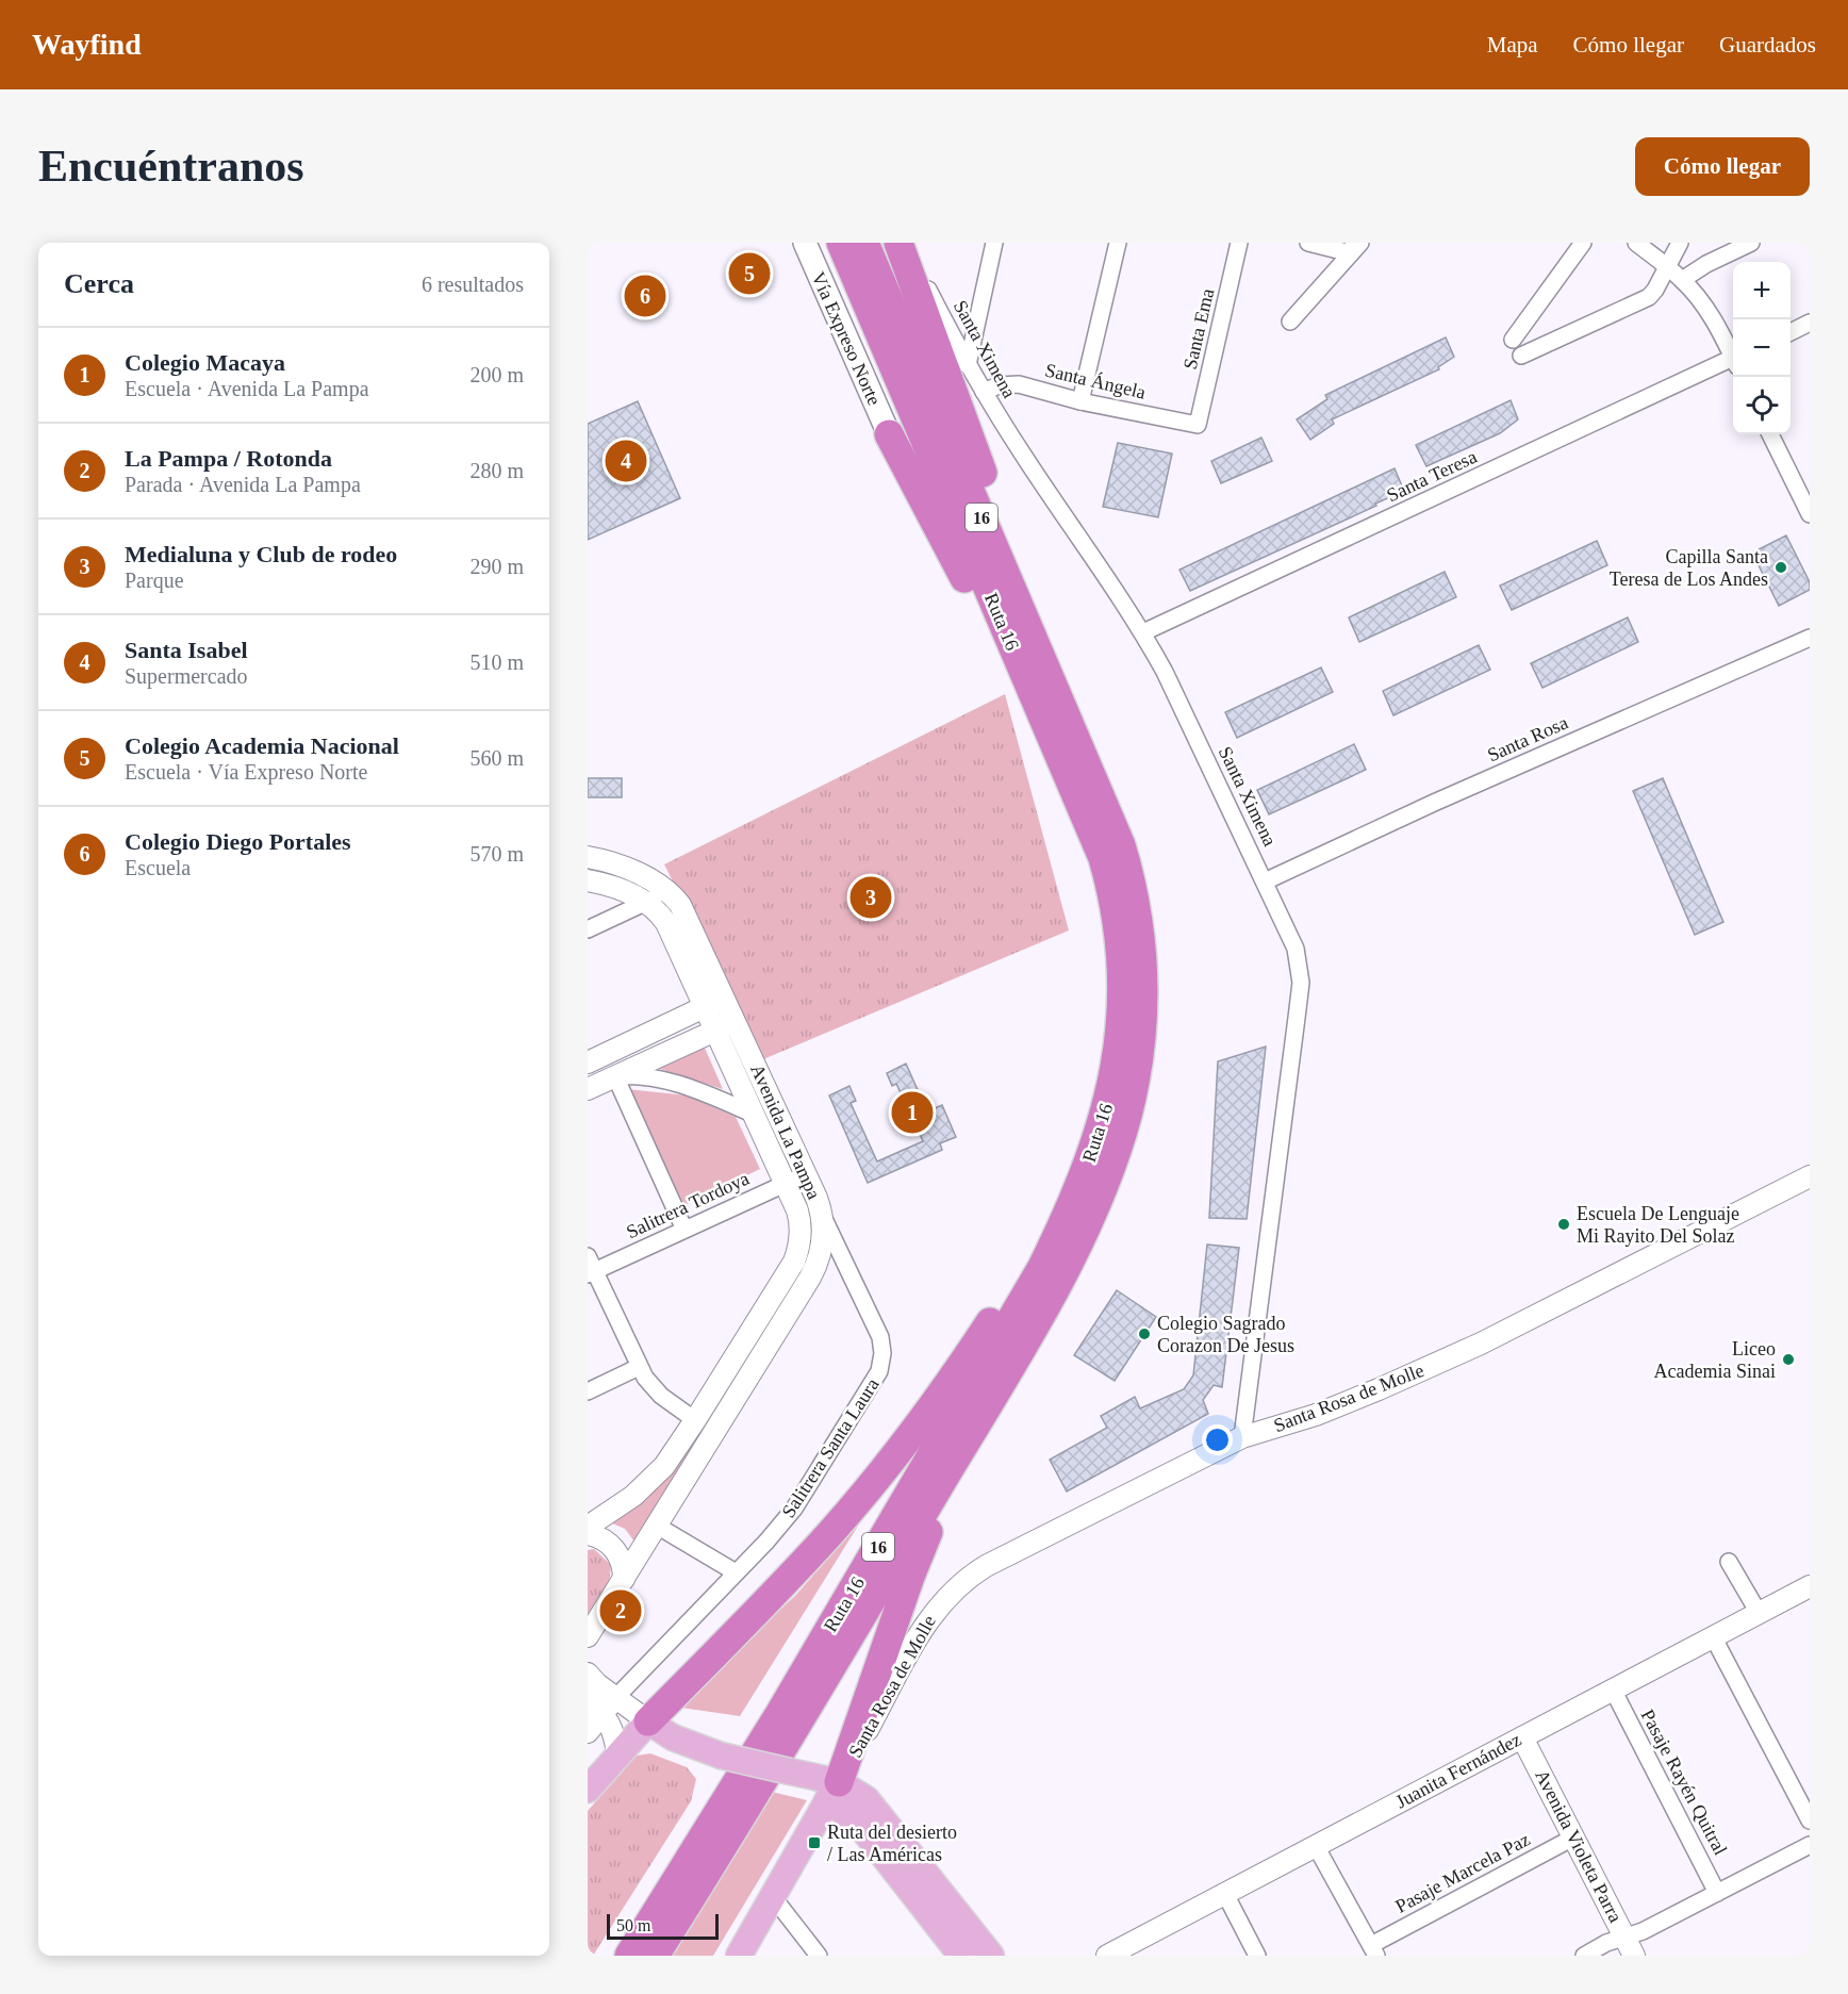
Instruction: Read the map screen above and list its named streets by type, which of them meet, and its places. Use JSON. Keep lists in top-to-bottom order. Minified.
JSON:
{"streets":{"highway":["16","Ruta 16"],"main road":["Vía Expreso Norte"],"street":["Santa Ema","Santa Ximena","Santa Ángela","Santa Teresa","Santa Rosa","Avenida La Pampa","Salitrera Tordoya","Santa Rosa de Molle","Salitrera Santa Laura","Juanita Fernández","Pasaje Rayén Quitral","Avenida Violeta Parra","Pasaje Marcela Paz"]},"crossings":[["Santa Ema","Santa Ángela"],["Santa Ximena","Santa Ángela"],["Santa Ximena","Santa Teresa"],["Santa Ximena","Santa Rosa"],["Santa Ximena","Santa Rosa de Molle"],["Avenida La Pampa","Salitrera Tordoya"],["Avenida La Pampa","Salitrera Santa Laura"],["Juanita Fernández","Pasaje Rayén Quitral"],["Juanita Fernández","Avenida Violeta Parra"],["Avenida Violeta Parra","Pasaje Marcela Paz"]],"places":{"other":["Capilla Santa Teresa de Los Andes","Escuela De Lenguaje Mi Rayito Del Solaz","Colegio Sagrado Corazon De Jesus","Liceo Academia Sinai"],"transit":["Ruta del desierto / Las Américas"]},"scale_bar":"50 m","page":{"header":"Wayfind","nav":["Mapa","Cómo llegar","Guardados"],"buttons":"Cómo llegar","title":"Encuéntranos","heading":["Cerca","6 resultados"],"pins":["5","6","4","3","1","2"],"map_buttons":["+","−"],"list":[{"mark":"1","name":"Colegio Macaya","note":"Escuela · Avenida La Pampa","value":"200 m"},{"mark":"2","name":"La Pampa / Rotonda","note":"Parada · Avenida La Pampa","value":"280 m"},{"mark":"3","name":"Medialuna y Club de rodeo","note":"Parque","value":"290 m"},{"mark":"4","name":"Santa Isabel","note":"Supermercado","value":"510 m"},{"mark":"5","name":"Colegio Academia Nacional","note":"Escuela · Vía Expreso Norte","value":"560 m"},{"mark":"6","name":"Colegio Diego Portales","note":"Escuela","value":"570 m"}],"scale":"50 m"}}
